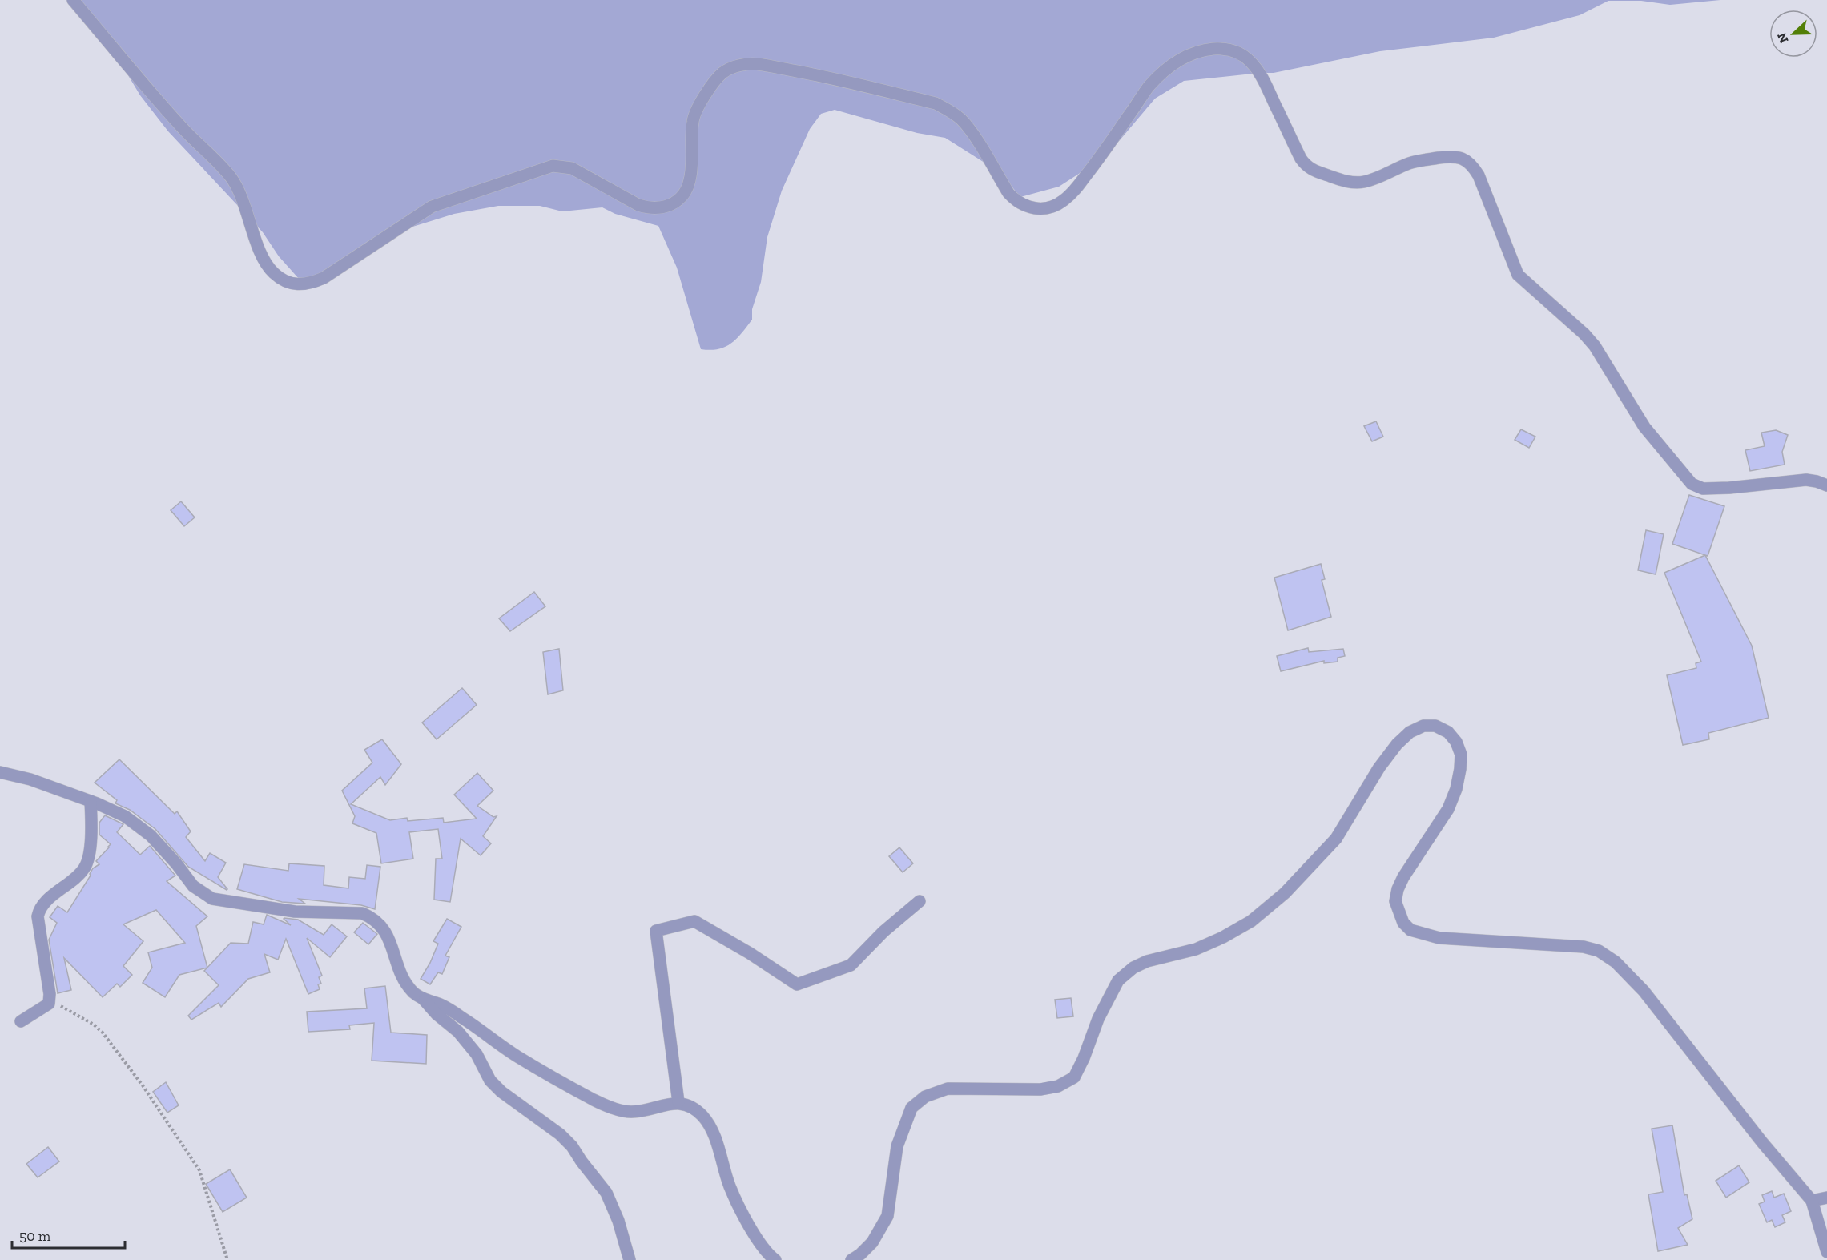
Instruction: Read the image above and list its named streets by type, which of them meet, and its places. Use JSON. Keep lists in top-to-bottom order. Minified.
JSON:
{"scale_bar":"50 m","north":"left"}
